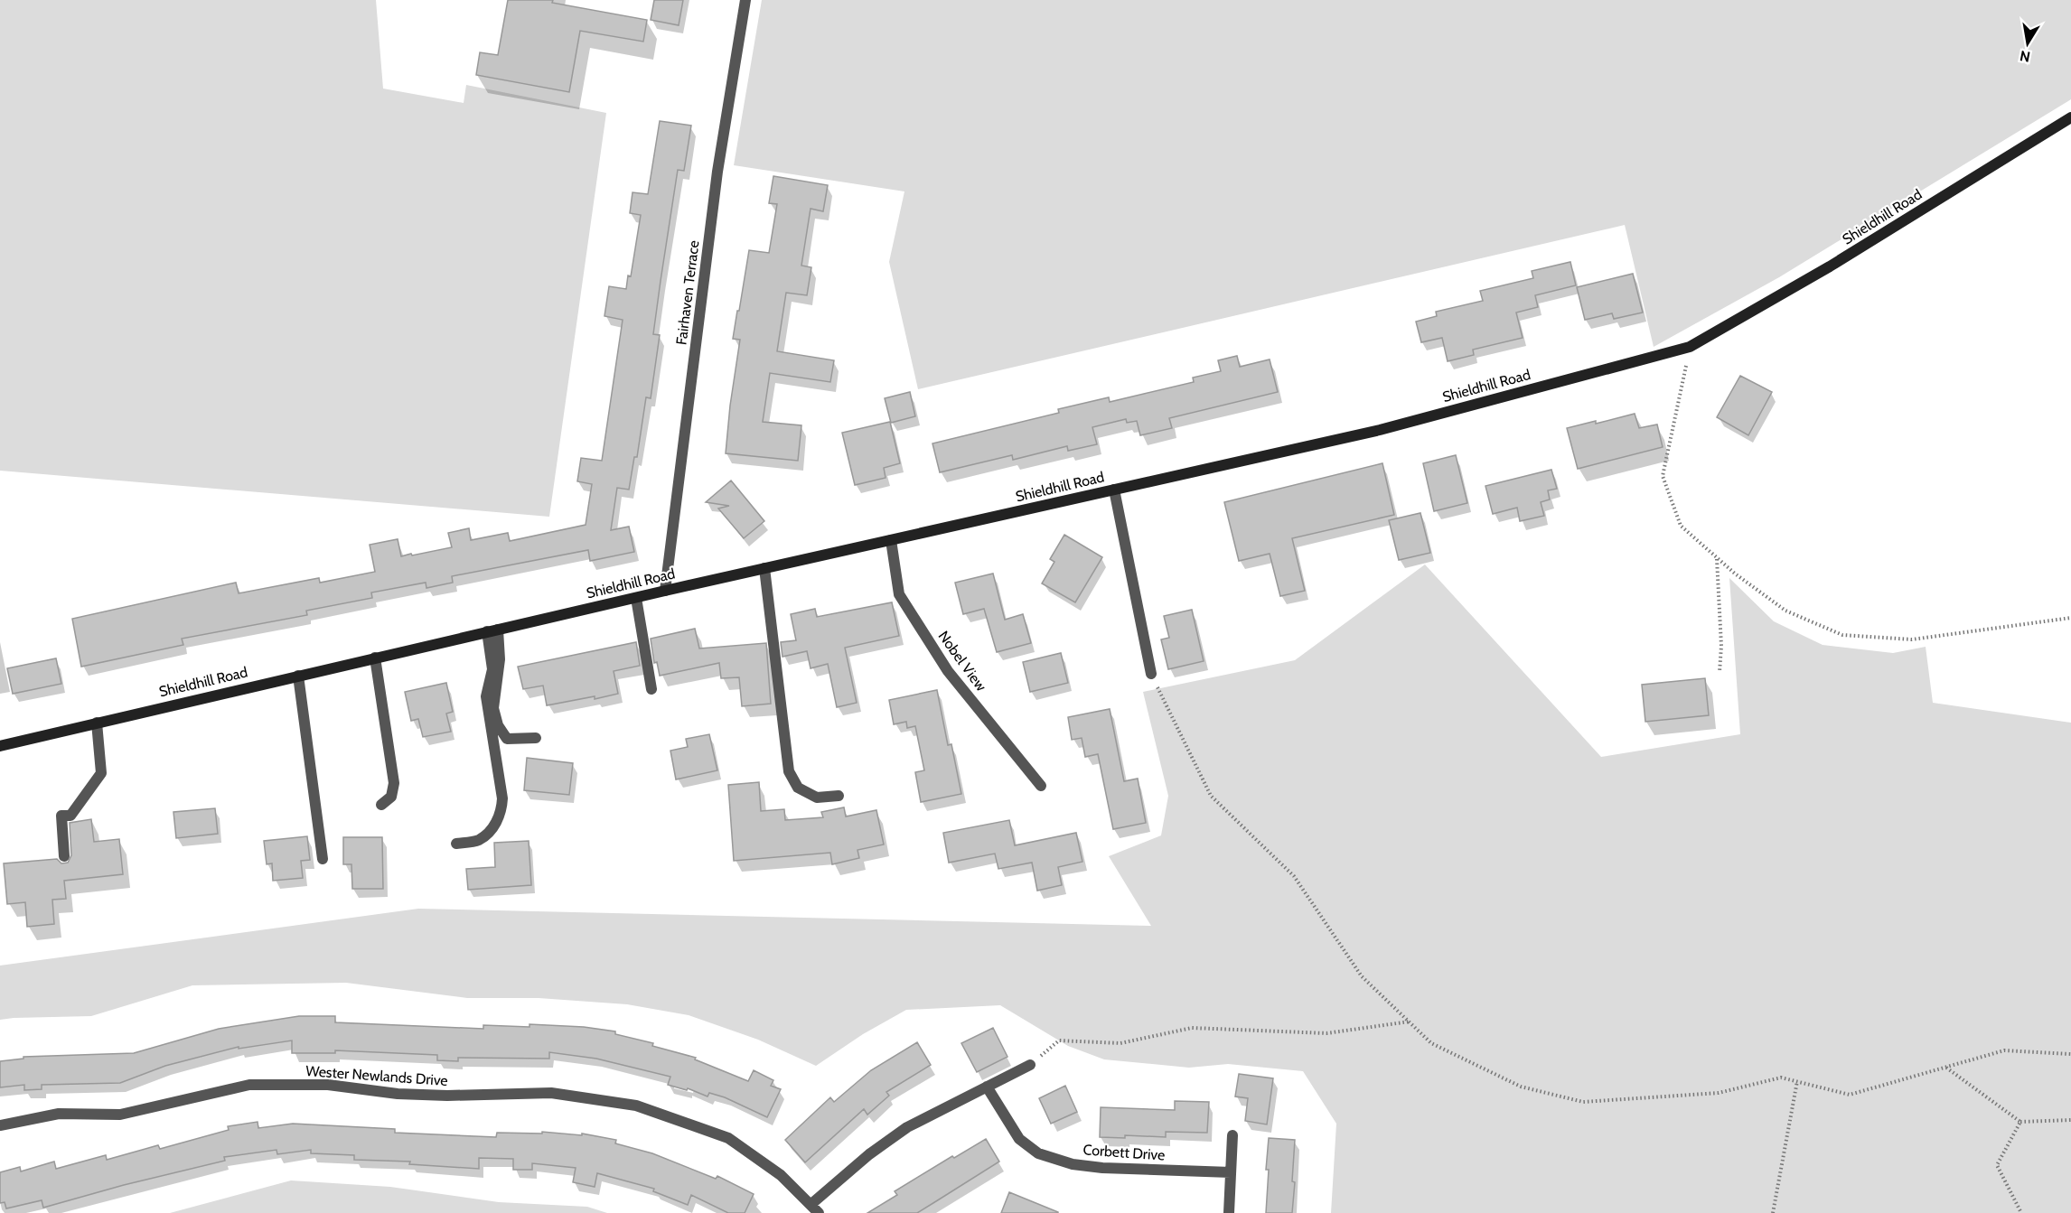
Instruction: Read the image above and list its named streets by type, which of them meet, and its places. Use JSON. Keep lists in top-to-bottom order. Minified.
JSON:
{"streets":{"main road":["Shieldhill Road"],"street":["Fairhaven Terrace","Nobel View","Wester Newlands Drive","Corbett Drive"]},"crossings":[["Shieldhill Road","Fairhaven Terrace"],["Shieldhill Road","Nobel View"]],"north":"bottom"}
